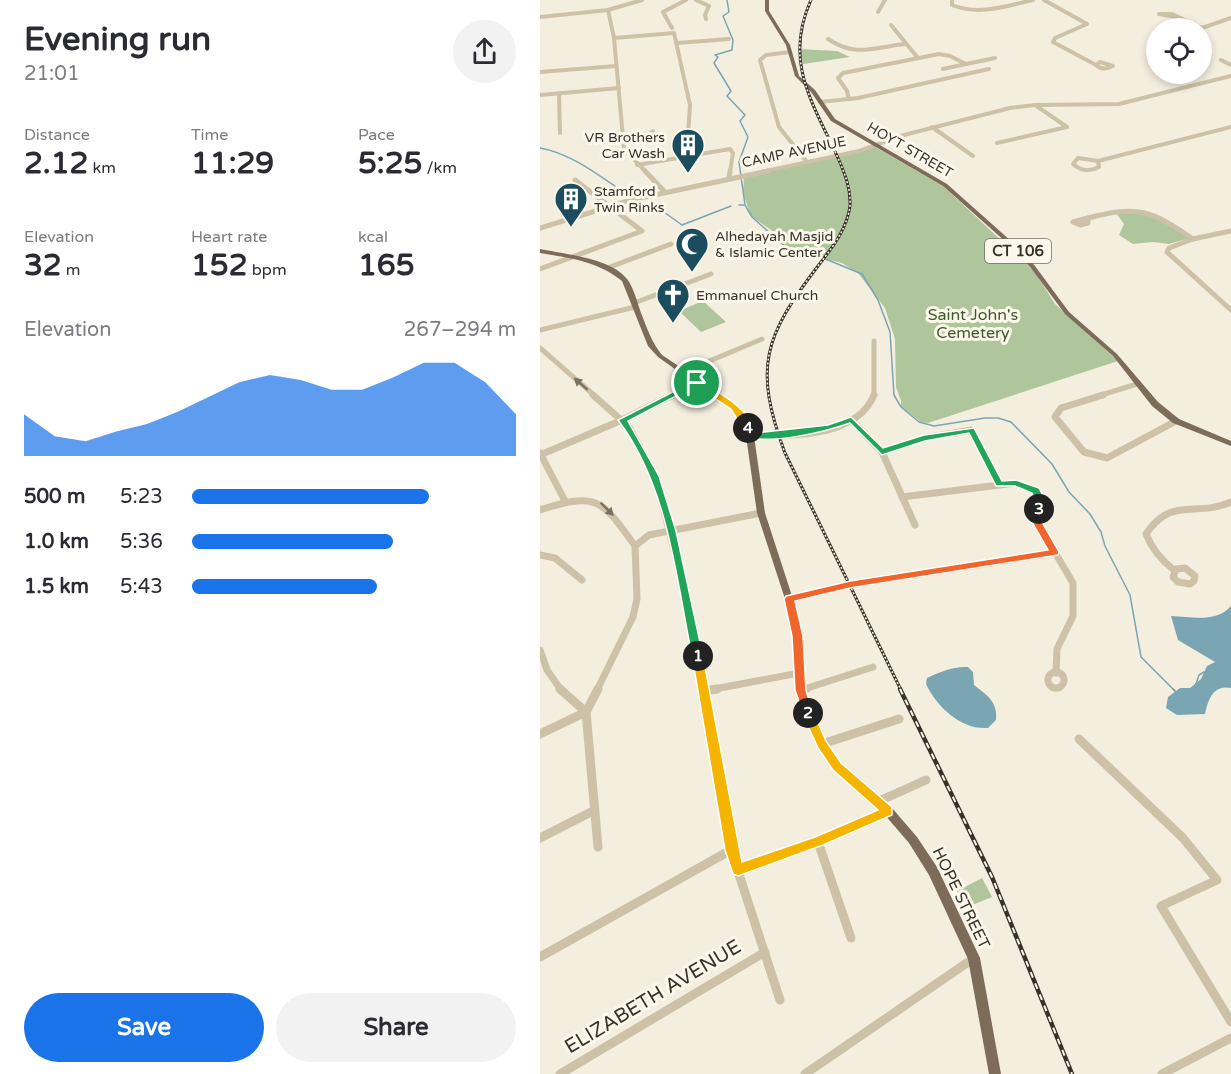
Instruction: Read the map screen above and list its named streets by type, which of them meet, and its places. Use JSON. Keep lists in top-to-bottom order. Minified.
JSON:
{"streets":{"main road":["HOYT STREET","CT 106","HOPE STREET"],"street":["CAMP AVENUE","ELIZABETH AVENUE"]},"crossings":[["HOYT STREET","CAMP AVENUE"]],"parks":["Saint John's Cemetery"],"places":{"building":["VR Brothers Car Wash","Stamford Twin Rinks"],"mosque":["Alhedayah Masjid & Islamic Center"],"church":["Emmanuel Church"]},"page":{"heading":["Evening run","21:01"],"stats":[["Distance","2.12 km"],["Time","11:29"],["Pace","5:25 /km"],["Elevation","32 m"],["Heart rate","152 bpm"],["kcal","165"]],"chart":["Elevation","267–294 m"],"pins":["4","3","1","2"],"list":[{"name":"500 m","note":"5:23"},{"name":"1.0 km","note":"5:36"},{"name":"1.5 km","note":"5:43"}],"buttons":["Save","Share"]}}
